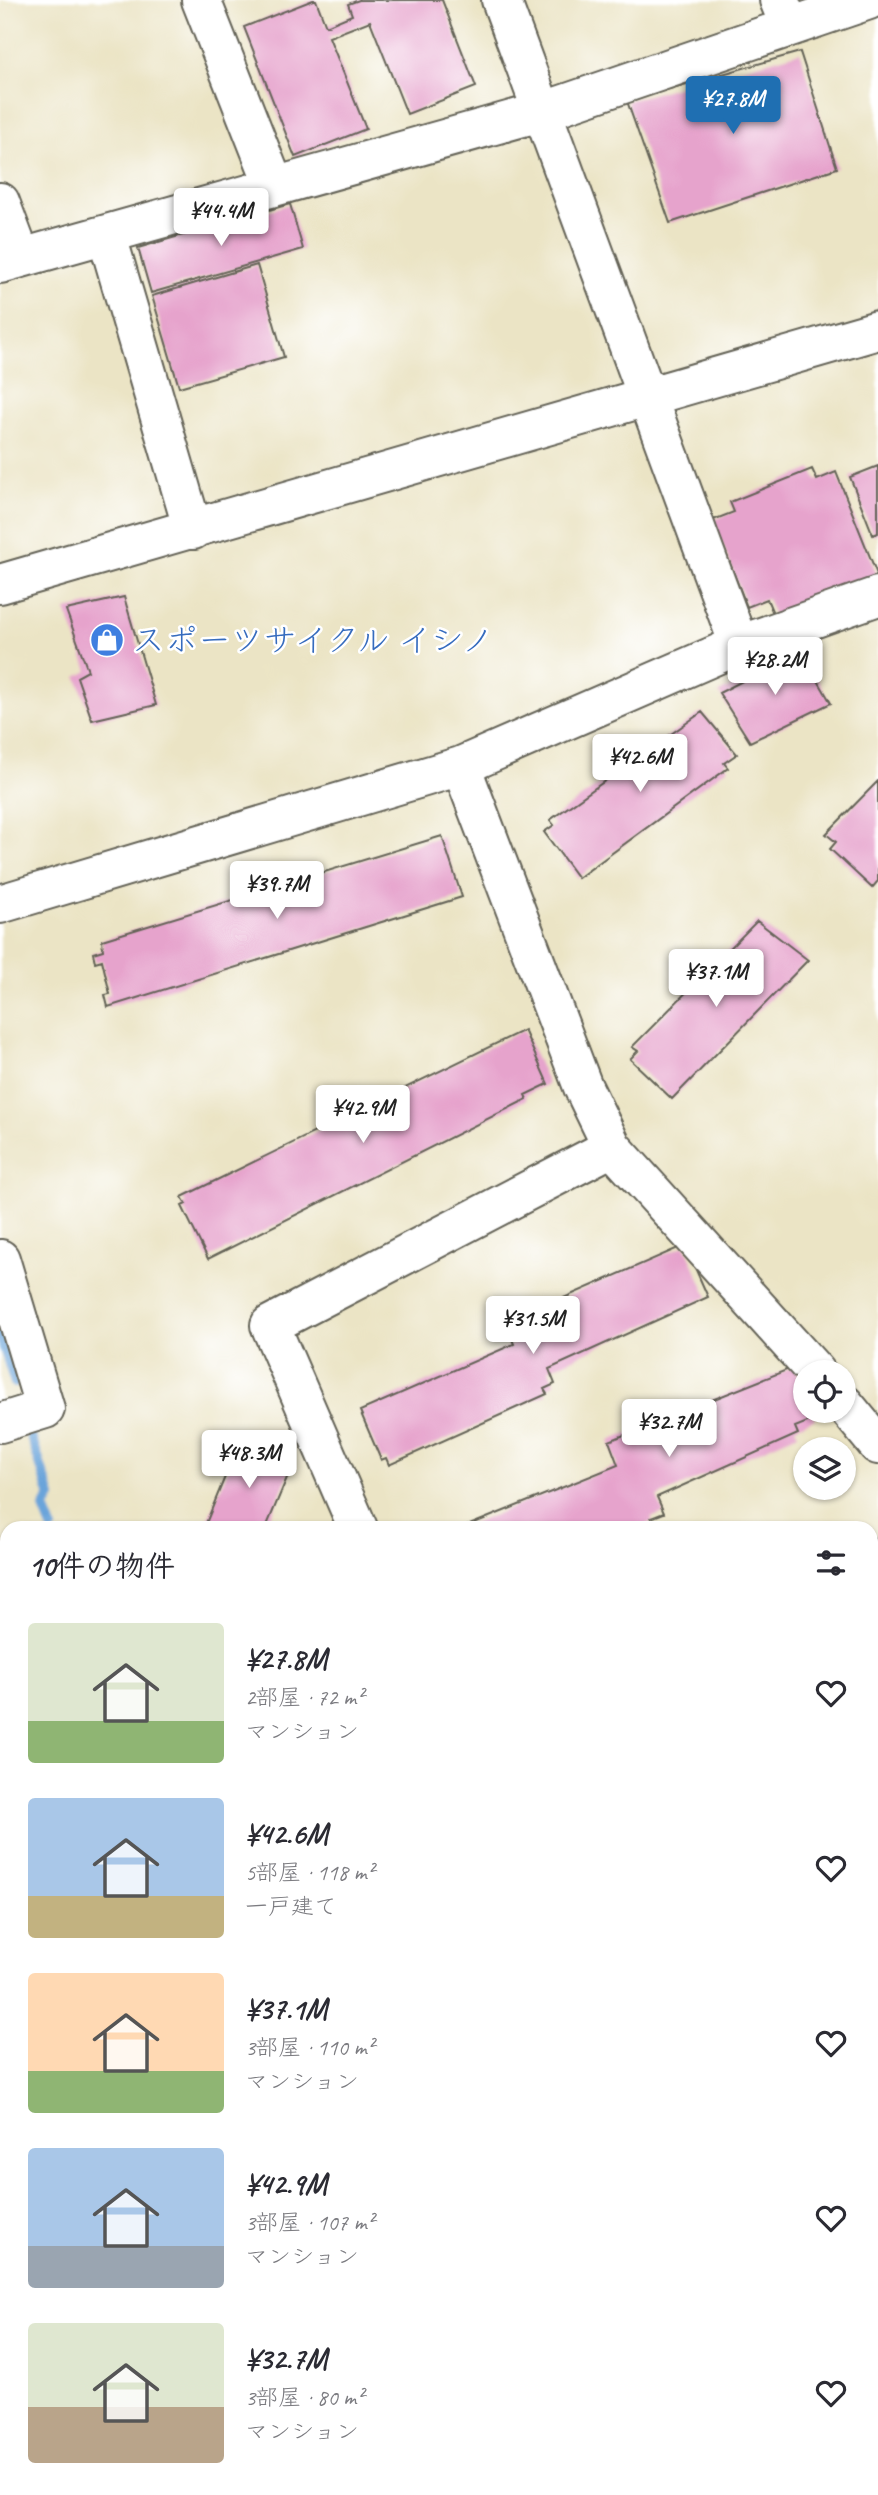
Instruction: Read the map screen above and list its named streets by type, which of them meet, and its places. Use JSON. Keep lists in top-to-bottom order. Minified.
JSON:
{"places":{"shop":["スポーツサイクル イシノ"]},"page":{"price":["¥27.8M","¥44.4M","¥28.2M","¥42.6M","¥39.7M","¥37.1M","¥42.9M","¥31.5M","¥32.7M","¥48.3M"],"heading":"10件の物件","list":[{"name":"¥27.8M","note":"2部屋 · 72 m² · マンション"},{"name":"¥42.6M","note":"5部屋 · 118 m² · 一戸建て"},{"name":"¥37.1M","note":"3部屋 · 110 m² · マンション"},{"name":"¥42.9M","note":"3部屋 · 107 m² · マンション"},{"name":"¥32.7M","note":"3部屋 · 80 m² · マンション"}]}}
